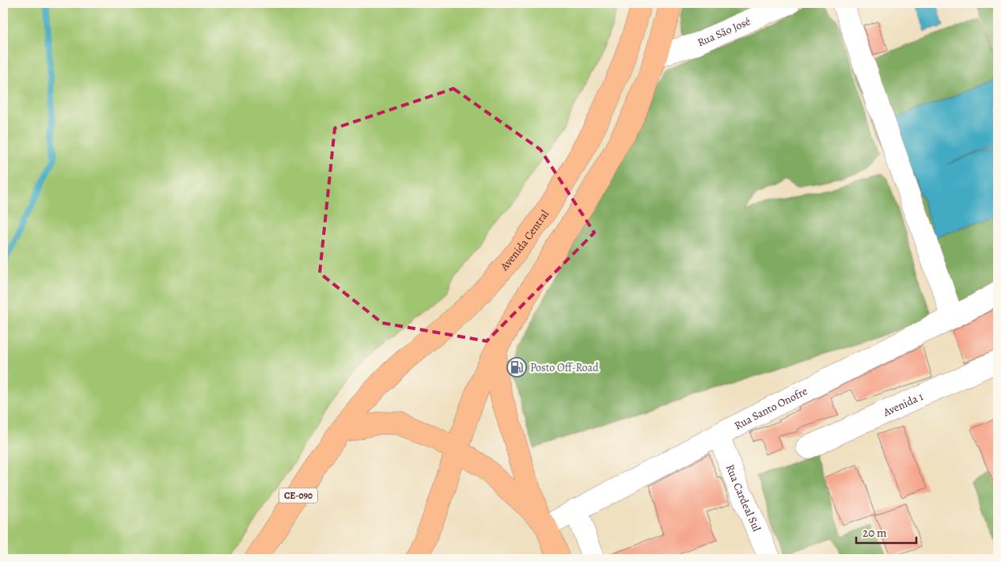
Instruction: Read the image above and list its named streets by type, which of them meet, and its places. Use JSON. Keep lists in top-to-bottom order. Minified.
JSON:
{"streets":{"main road":["Avenida Central","CE-090"],"street":["Rua São José","Avenida 1","Rua Santo Onofre","Rua Cardeal Sul"]},"crossings":[["Avenida Central","CE-090"],["Rua Santo Onofre","Rua Cardeal Sul"]],"places":{"fuel station":["Posto Off-Road"]},"scale_bar":"20 m"}
